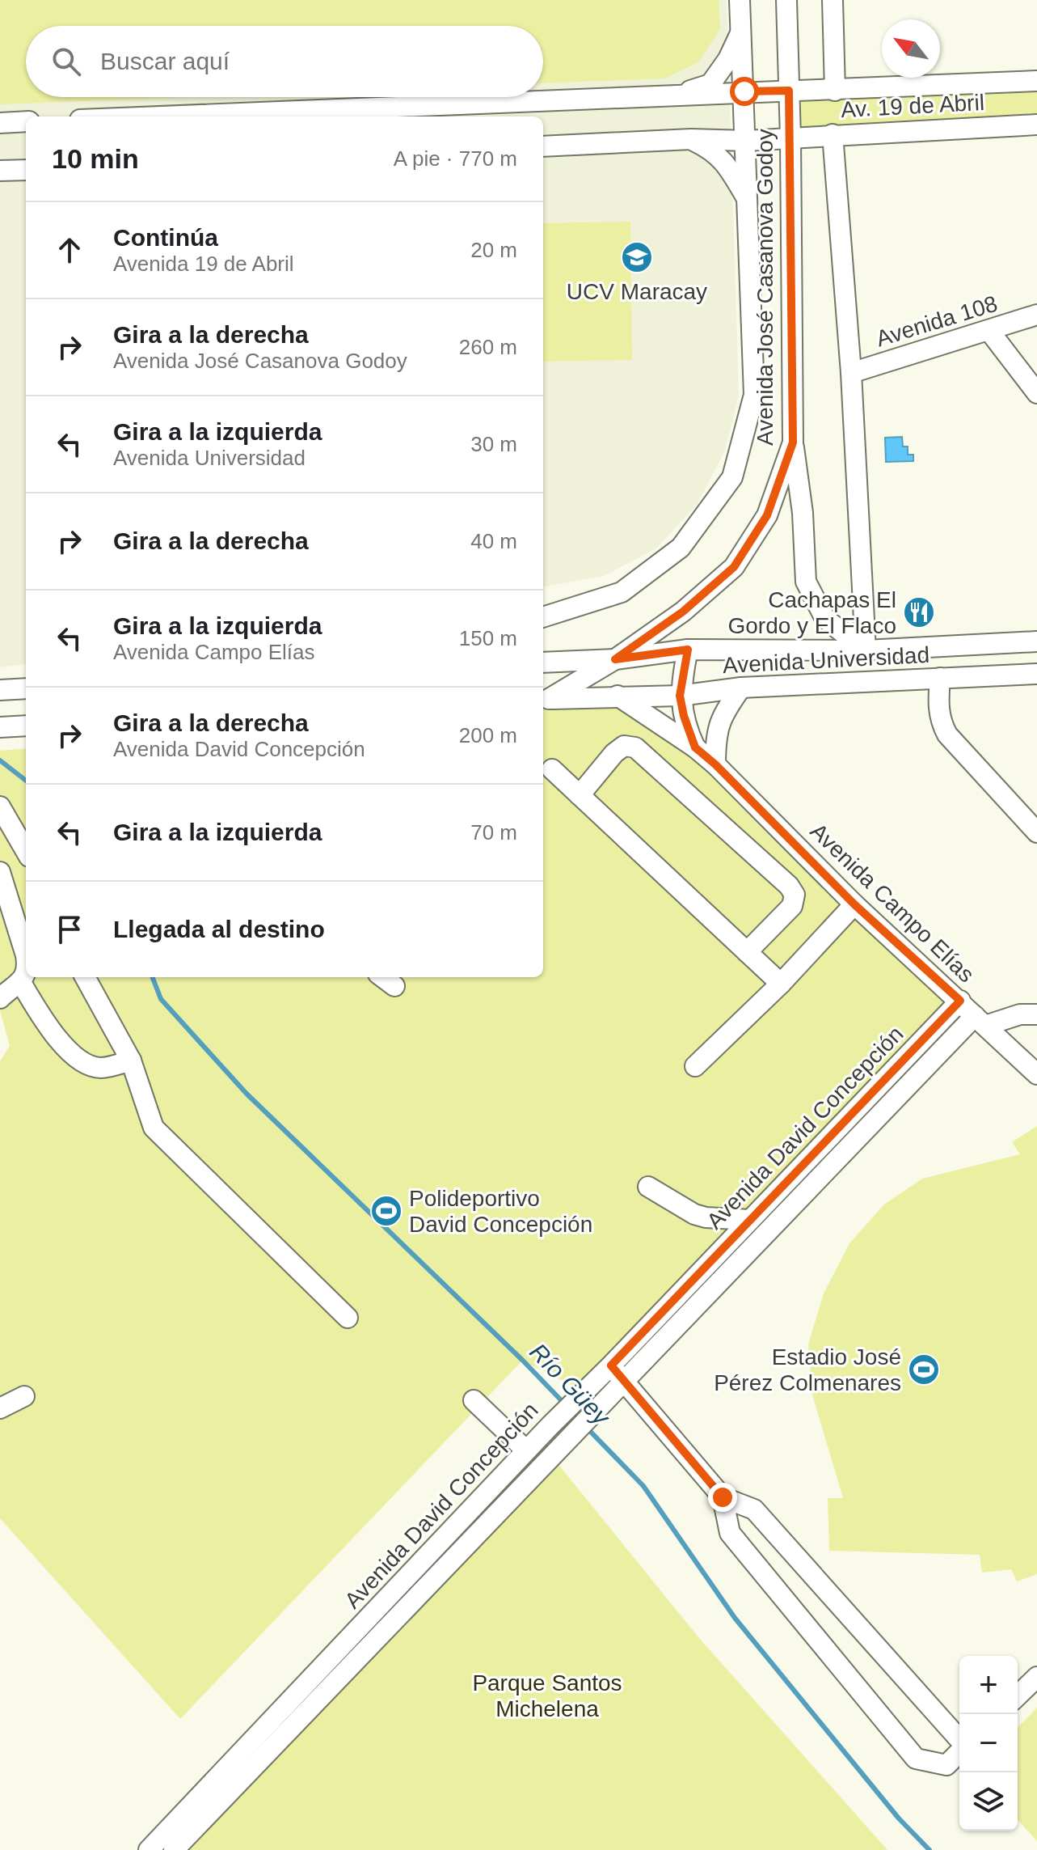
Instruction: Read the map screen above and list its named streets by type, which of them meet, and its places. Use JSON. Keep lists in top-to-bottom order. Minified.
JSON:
{"streets":{"street":["Av. 19 de Abril","Avenida José Casanova Godoy","Avenida 108","Avenida Universidad","Avenida Campo Elías","Avenida David Concepción"]},"crossings":[["Av. 19 de Abril","Avenida José Casanova Godoy"],["Avenida José Casanova Godoy","Avenida Universidad"],["Avenida Universidad","Avenida Campo Elías"],["Avenida Campo Elías","Avenida David Concepción"]],"water":["Río Güey"],"parks":["Parque Santos Michelena"],"places":{"school or university":["UCV Maracay"],"restaurant":["Cachapas El Gordo y El Flaco"],"sports":["Polideportivo David Concepción","Estadio José Pérez Colmenares"]},"north":"top left","page":{"search":"Buscar aquí","heading":["10 min","A pie · 770 m"],"list":[["Continúa","Avenida 19 de Abril","20 m"],["Gira a la derecha","Avenida José Casanova Godoy","260 m"],["Gira a la izquierda","Avenida Universidad","30 m"],["Gira a la derecha","40 m"],["Gira a la izquierda","Avenida Campo Elías","150 m"],["Gira a la derecha","Avenida David Concepción","200 m"],["Gira a la izquierda","70 m"],"Llegada al destino"],"map_buttons":["+","−"]}}
